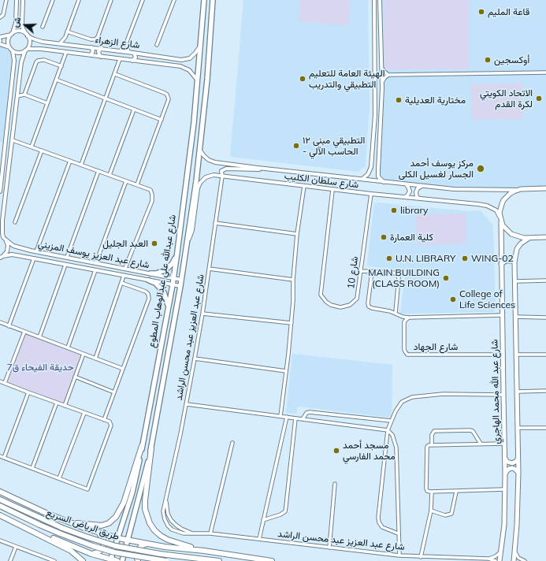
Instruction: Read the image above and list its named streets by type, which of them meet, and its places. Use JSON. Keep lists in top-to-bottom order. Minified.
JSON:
{"streets":{"highway":["طريق الرياض السريع"],"main road":["شارع عبدالله علي عبدالوهاب المطوع","شارع عبد الله محمد الهاجري"],"street":["شارع الزهراء","شارع سلطان الكليب","شارع عبد العزيز يوسف المزيني","شارع 10","شارع عبد العزيز عبد محسن الراشد","شارع الجهاد"]},"crossings":[["شارع الزهراء","شارع عبدالله علي عبدالوهاب المطوع"],["شارع سلطان الكليب","شارع 10"],["شارع سلطان الكليب","شارع عبدالله علي عبدالوهاب المطوع"],["شارع سلطان الكليب","شارع عبد العزيز عبد محسن الراشد"],["شارع سلطان الكليب","شارع عبد الله محمد الهاجري"],["شارع عبد العزيز يوسف المزيني","شارع عبدالله علي عبدالوهاب المطوع"],["شارع الجهاد","شارع عبد الله محمد الهاجري"]],"parks":["حديقة الفيحاء ق7"],"places":["قاعة المليم","أوكسجين","الهيئة العامة للتعليم التطبيقي والتدريب","الاتحاد الكويتي لكرة القدم","مختارية العديلية","التطبيقي مبنى ١٢ - الحاسب الآلي","مركز يوسف أحمد الجسار لغسيل الكلى","library","كلية العمارة","العبد الجليل","U.N. LIBRARY","WING-02","MAIN BUILDING (CLASS ROOM)","College of Life Sciences","مسجد أحمد محمد الفارسي"],"north":"left"}
